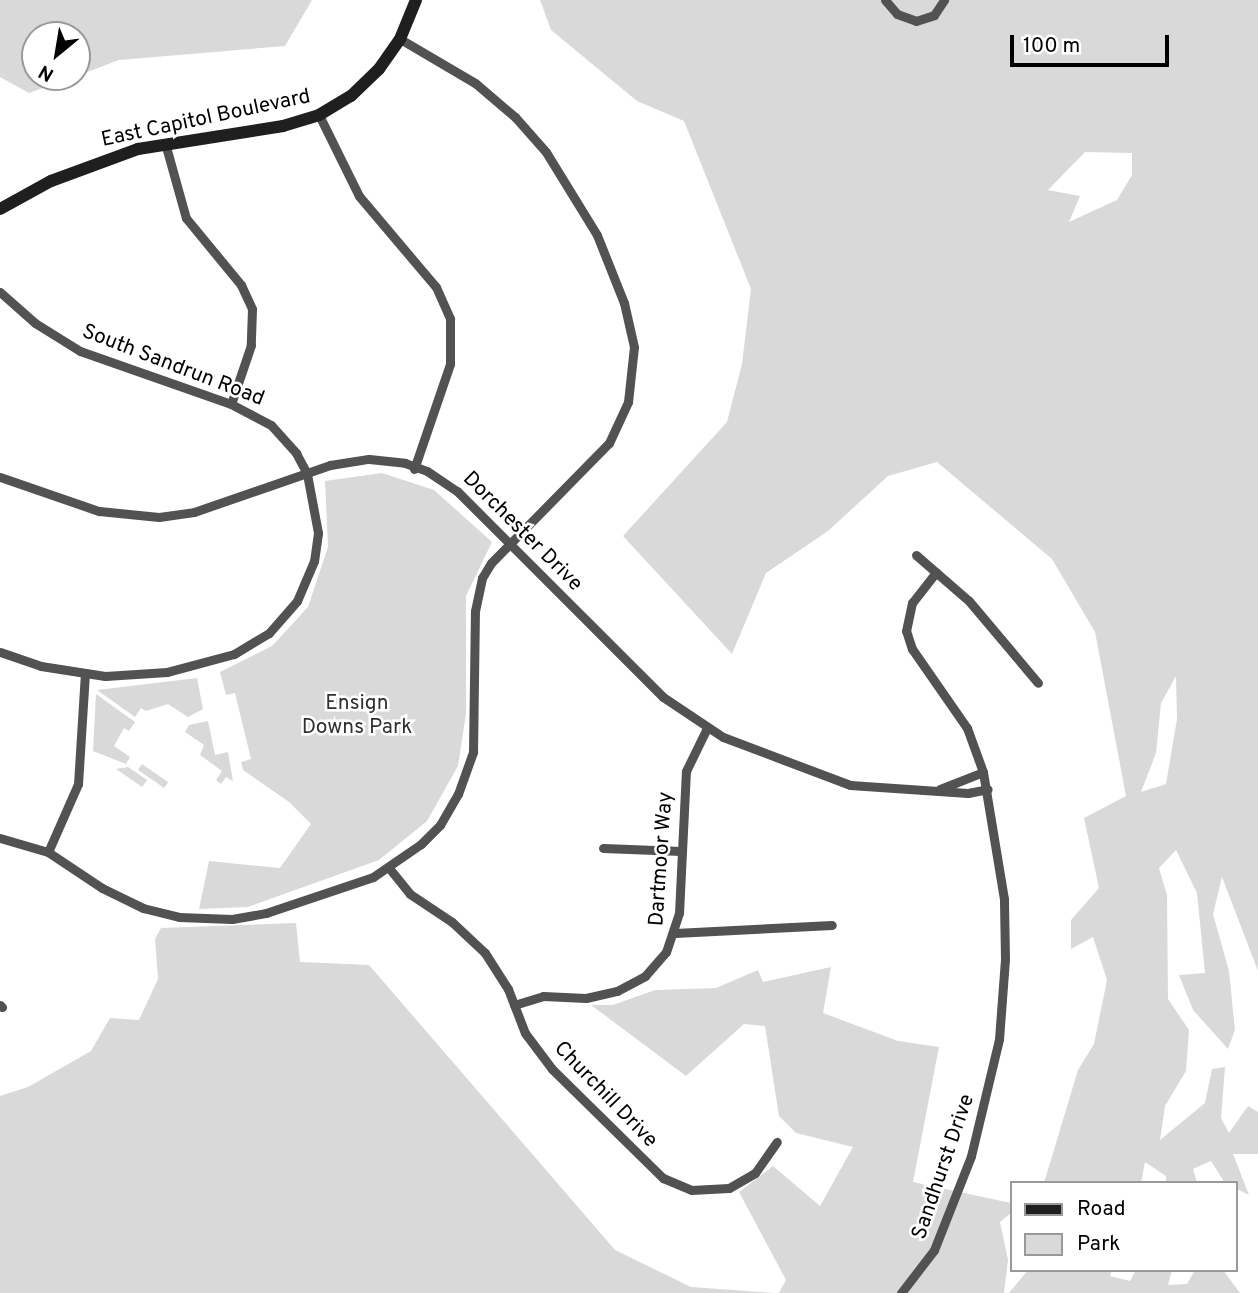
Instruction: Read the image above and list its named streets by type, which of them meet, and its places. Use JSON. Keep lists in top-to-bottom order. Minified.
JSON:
{"streets":{"street":["East Capitol Boulevard","South Sandrun Road","Dorchester Drive","Dartmoor Way","Churchill Drive","Sandhurst Drive"]},"crossings":[["South Sandrun Road","Dorchester Drive"],["Dorchester Drive","Dartmoor Way"],["Dorchester Drive","Sandhurst Drive"],["Dartmoor Way","Churchill Drive"]],"parks":["Ensign Downs Park"],"legend":["Road","Park"],"scale_bar":"100 m","north":"bottom left"}
